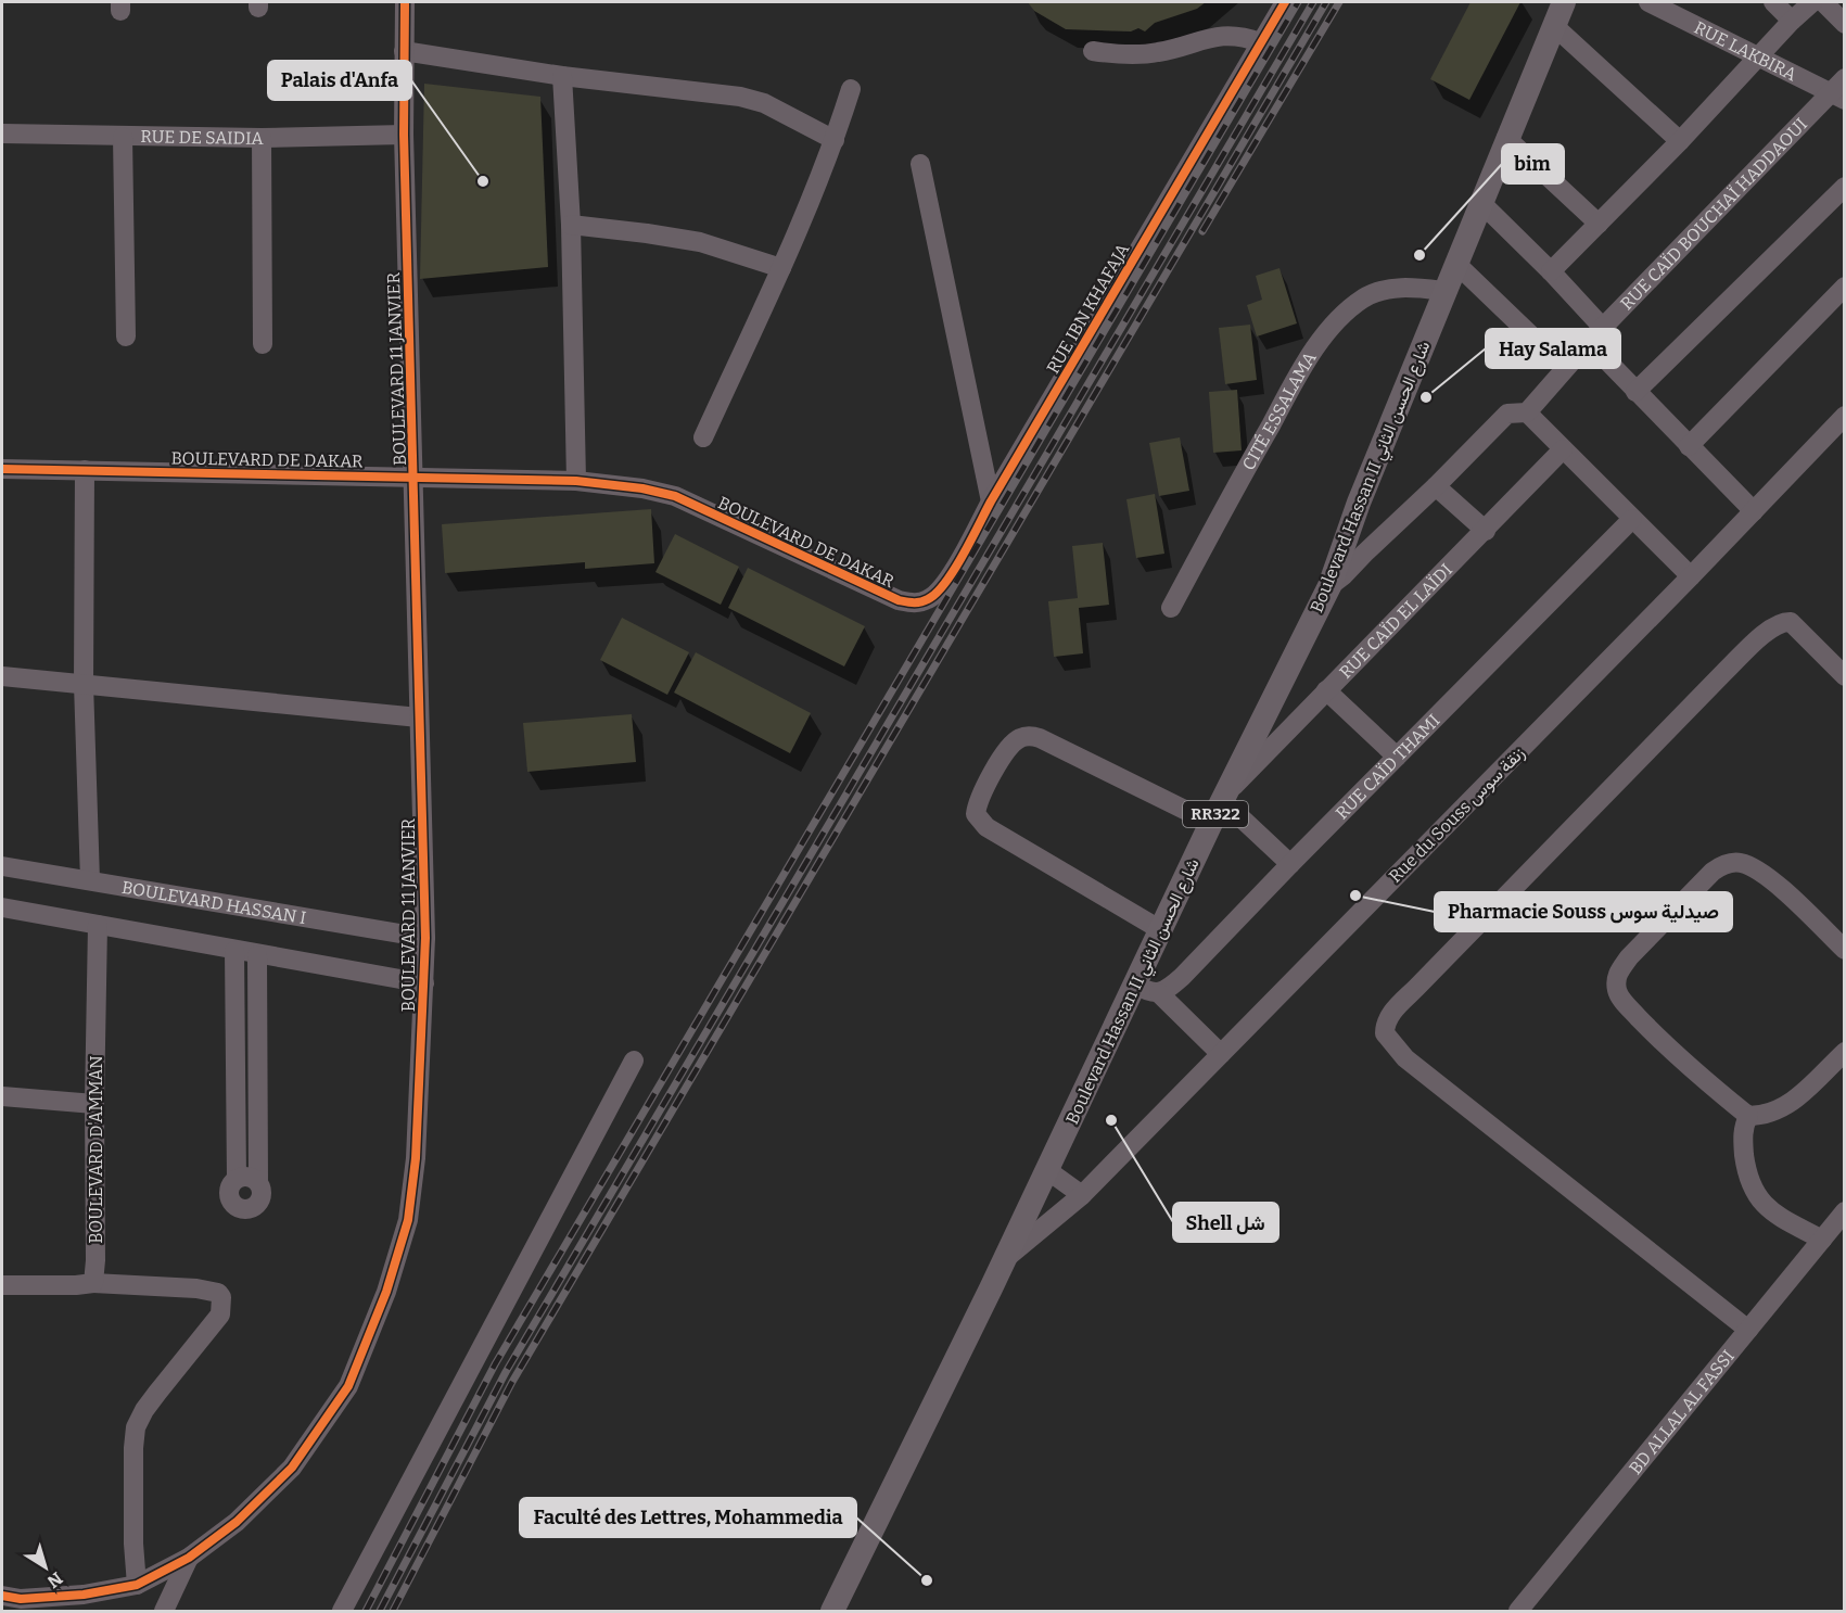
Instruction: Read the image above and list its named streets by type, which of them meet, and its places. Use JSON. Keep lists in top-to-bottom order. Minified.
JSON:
{"streets":{"main road":["Boulevard Hassan II شارع الحسن الثاني","RR322"],"street":["RUE LAKBIRA","RUE DE SAIDIA","RUE CAÏD BOUCHAÏ HADDAOUI","RUE IBN KHAFAJA","BOULEVARD 11 JANVIER","CITÉ ESSALAMA","BOULEVARD DE DAKAR","RUE CAÏD EL LAÏDI","RUE CAÏD THAMI","Rue du Souss زنقة سوس","BOULEVARD HASSAN I","BOULEVARD D'AMMAN","BD ALLAL AL FASSI"]},"crossings":[["RUE LAKBIRA","RUE CAÏD BOUCHAÏ HADDAOUI"],["RUE DE SAIDIA","BOULEVARD 11 JANVIER"],["RUE CAÏD BOUCHAÏ HADDAOUI","Boulevard Hassan II شارع الحسن الثاني"],["RUE IBN KHAFAJA","BOULEVARD DE DAKAR"],["BOULEVARD 11 JANVIER","BOULEVARD DE DAKAR"],["BOULEVARD 11 JANVIER","BOULEVARD HASSAN I"],["CITÉ ESSALAMA","Boulevard Hassan II شارع الحسن الثاني"],["Boulevard Hassan II شارع الحسن الثاني","RUE CAÏD EL LAÏDI"],["Boulevard Hassan II شارع الحسن الثاني","Rue du Souss زنقة سوس"]],"places":["Palais d'Anfa","bim","Hay Salama","Pharmacie Souss صيدلية سوس","Shell شل","Faculté des Lettres, Mohammedia"],"north":"bottom right"}
